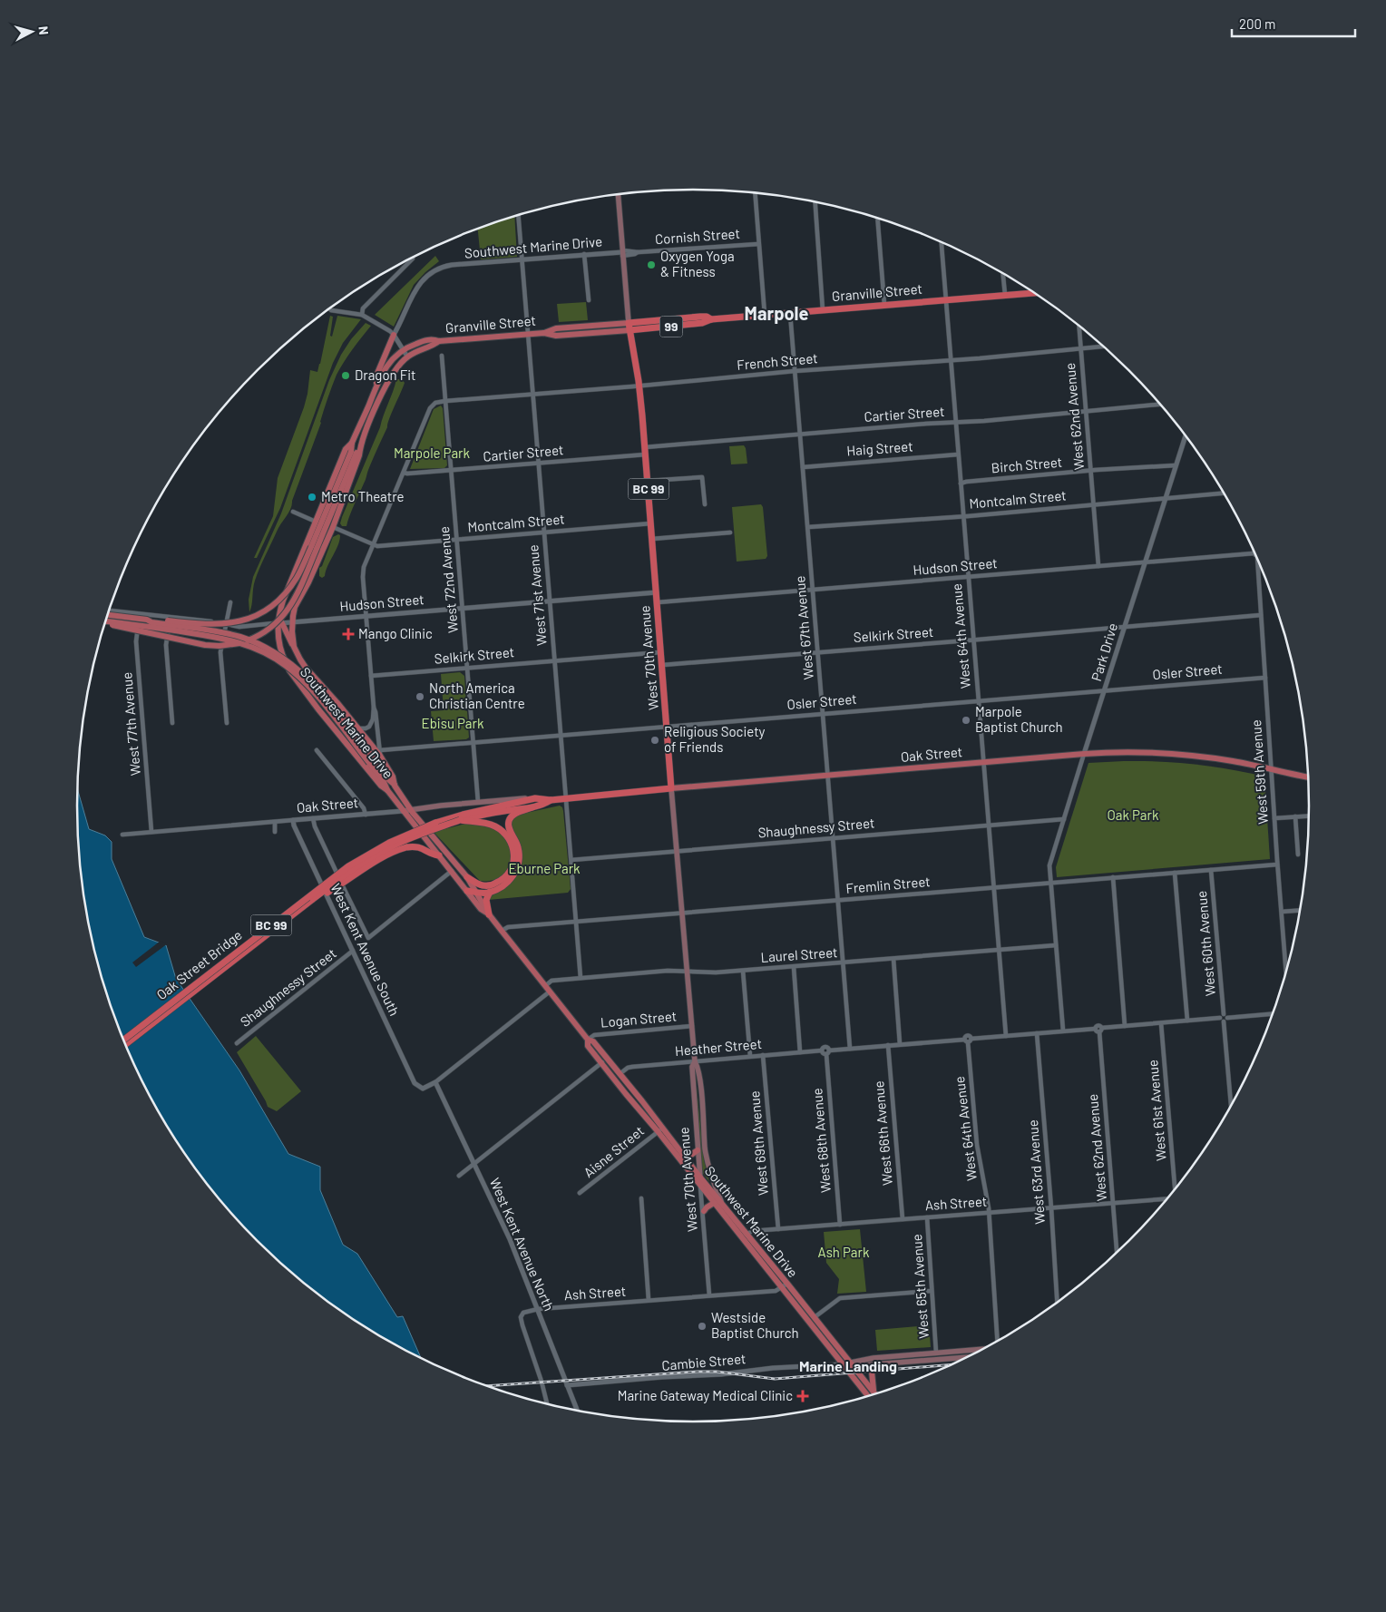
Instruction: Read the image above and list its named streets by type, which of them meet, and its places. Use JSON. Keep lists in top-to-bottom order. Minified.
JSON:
{"streets":{"highway":["Granville Street","99","BC 99","West 70th Avenue","Oak Street","Oak Street Bridge"],"main road":["Southwest Marine Drive","Cambie Street"],"street":["Cornish Street","French Street","Cartier Street","West 62nd Avenue","Haig Street","Birch Street","Montcalm Street","Hudson Street","West 72nd Avenue","West 71st Avenue","West 67th Avenue","Selkirk Street","West 64th Avenue","Park Drive","Osler Street","West 77th Avenue","West 59th Avenue","Shaughnessy Street","Fremlin Street","West 60th Avenue","West Kent Avenue South","Laurel Street","Logan Street","Heather Street","West 61st Avenue","West 66th Avenue","West 68th Avenue","West 69th Avenue","Aisne Street","West 63rd Avenue","Ash Street","West Kent Avenue North","West 65th Avenue"]},"crossings":[["Cornish Street","Southwest Marine Drive"],["Cornish Street","West 70th Avenue"],["Southwest Marine Drive","Granville Street"],["Southwest Marine Drive","Montcalm Street"],["Southwest Marine Drive","Hudson Street"],["Southwest Marine Drive","West 71st Avenue"],["Southwest Marine Drive","West 70th Avenue"],["Southwest Marine Drive","Osler Street"],["Southwest Marine Drive","Oak Street"],["Southwest Marine Drive","Fremlin Street"],["Southwest Marine Drive","Laurel Street"],["Southwest Marine Drive","Logan Street"],["Southwest Marine Drive","Heather Street"],["Southwest Marine Drive","Aisne Street"],["Southwest Marine Drive","Ash Street"],["Southwest Marine Drive","Cambie Street"],["Granville Street","West 71st Avenue"],["Granville Street","West 67th Avenue"],["Granville Street","West 64th Avenue"],["Granville Street","West 70th Avenue"],["French Street","West 62nd Avenue"],["French Street","West 72nd Avenue"],["French Street","West 71st Avenue"],["French Street","West 67th Avenue"],["French Street","West 64th Avenue"],["French Street","West 70th Avenue"],["Cartier Street","West 62nd Avenue"],["Cartier Street","West 72nd Avenue"],["Cartier Street","West 71st Avenue"],["Cartier Street","West 67th Avenue"],["Cartier Street","West 64th Avenue"],["Cartier Street","West 70th Avenue"],["West 62nd Avenue","Birch Street"],["West 62nd Avenue","Montcalm Street"],["West 62nd Avenue","Hudson Street"],["West 62nd Avenue","Heather Street"],["West 62nd Avenue","Ash Street"],["Haig Street","West 67th Avenue"],["Haig Street","West 64th Avenue"],["Birch Street","West 64th Avenue"],["Birch Street","Park Drive"],["Montcalm Street","West 72nd Avenue"],["Montcalm Street","West 71st Avenue"],["Montcalm Street","West 67th Avenue"],["Montcalm Street","West 64th Avenue"],["Montcalm Street","Park Drive"],["Montcalm Street","West 70th Avenue"],["Hudson Street","West 72nd Avenue"],["Hudson Street","West 71st Avenue"],["Hudson Street","West 67th Avenue"],["Hudson Street","West 64th Avenue"],["Hudson Street","Park Drive"],["Hudson Street","West 70th Avenue"],["Hudson Street","West 77th Avenue"],["West 72nd Avenue","Selkirk Street"],["West 72nd Avenue","Osler Street"],["West 72nd Avenue","Oak Street"],["West 71st Avenue","Selkirk Street"],["West 71st Avenue","Osler Street"],["West 71st Avenue","Oak Street"],["West 71st Avenue","Shaughnessy Street"],["West 71st Avenue","Fremlin Street"],["West 71st Avenue","Laurel Street"],["West 67th Avenue","Selkirk Street"],["West 67th Avenue","Osler Street"],["West 67th Avenue","Oak Street"],["West 67th Avenue","Shaughnessy Street"],["West 67th Avenue","Fremlin Street"],["West 67th Avenue","Laurel Street"],["West 67th Avenue","Heather Street"],["Selkirk Street","West 64th Avenue"],["Selkirk Street","Park Drive"],["Selkirk Street","West 70th Avenue"],["Selkirk Street","West 59th Avenue"],["West 64th Avenue","Osler Street"],["West 64th Avenue","Oak Street"],["West 64th Avenue","Shaughnessy Street"],["West 64th Avenue","Fremlin Street"],["West 64th Avenue","Laurel Street"],["West 64th Avenue","Heather Street"],["West 64th Avenue","Ash Street"],["Park Drive","Osler Street"],["Park Drive","Oak Street"],["Park Drive","Shaughnessy Street"],["Park Drive","Fremlin Street"],["West 70th Avenue","Osler Street"],["West 70th Avenue","Oak Street"],["West 70th Avenue","Shaughnessy Street"],["West 70th Avenue","Fremlin Street"],["West 70th Avenue","Laurel Street"],["West 70th Avenue","Logan Street"],["West 70th Avenue","Heather Street"],["West 70th Avenue","Ash Street"],["Osler Street","West 59th Avenue"],["West 77th Avenue","Oak Street"],["Oak Street","West 59th Avenue"],["Oak Street","West Kent Avenue South"],["Oak Street","Oak Street Bridge"],["West 59th Avenue","Fremlin Street"],["Shaughnessy Street","West Kent Avenue South"],["Fremlin Street","West 60th Avenue"],["West 60th Avenue","Heather Street"],["West Kent Avenue South","West Kent Avenue North"],["Heather Street","West 61st Avenue"],["Heather Street","West 66th Avenue"],["Heather Street","West 68th Avenue"],["Heather Street","West 69th Avenue"],["Heather Street","West 63rd Avenue"],["West 66th Avenue","Ash Street"],["West 68th Avenue","Ash Street"],["West 69th Avenue","Ash Street"],["West 63rd Avenue","Ash Street"],["Ash Street","West Kent Avenue North"],["Ash Street","West 65th Avenue"],["West Kent Avenue North","Cambie Street"],["West 65th Avenue","Cambie Street"]],"districts":["Marpole","Marine Landing"],"parks":["Marpole Park","Ebisu Park","Oak Park","Eburne Park","Ash Park"],"places":{"other":["Oxygen Yoga & Fitness","Dragon Fit","Metro Theatre","North America Christian Centre","Marpole Baptist Church","Religious Society of Friends","Westside Baptist Church"],"health":["Mango Clinic","Marine Gateway Medical Clinic"]},"scale_bar":"200 m","north":"right"}
